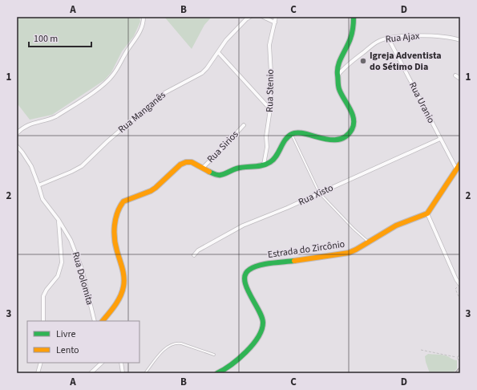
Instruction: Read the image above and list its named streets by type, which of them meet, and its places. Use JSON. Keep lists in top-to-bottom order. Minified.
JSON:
{"streets":{"street":["Rua Ajax","Rua Stenio","Rua Uranio","Rua Manganês","Rua Sirios","Rua Xisto","Estrada do Zircônio","Rua Dolomita"]},"crossings":[["Rua Ajax","Rua Uranio"],["Rua Uranio","Rua Xisto"]],"places":["Igreja Adventista do Sétimo Dia"],"legend":["Livre","Lento"],"scale_bar":"100 m","grid":{"columns":["A","B","C","D"],"rows":["1","2","3"]}}
